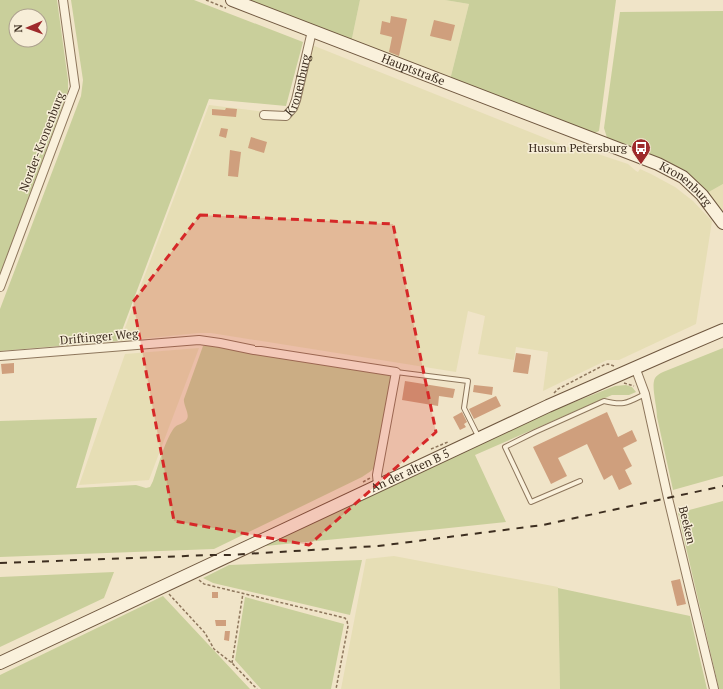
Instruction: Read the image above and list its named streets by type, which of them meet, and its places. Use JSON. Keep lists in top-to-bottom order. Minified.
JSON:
{"streets":{"main road":["Hauptstraße","Kronenburg","An der alten B 5"],"street":["Norder-Kronenburg","Driftinger Weg","Beeken"]},"crossings":[["Hauptstraße","Kronenburg"],["An der alten B 5","Beeken"]],"places":{"bus stop":["Husum Petersburg"]},"north":"left"}
